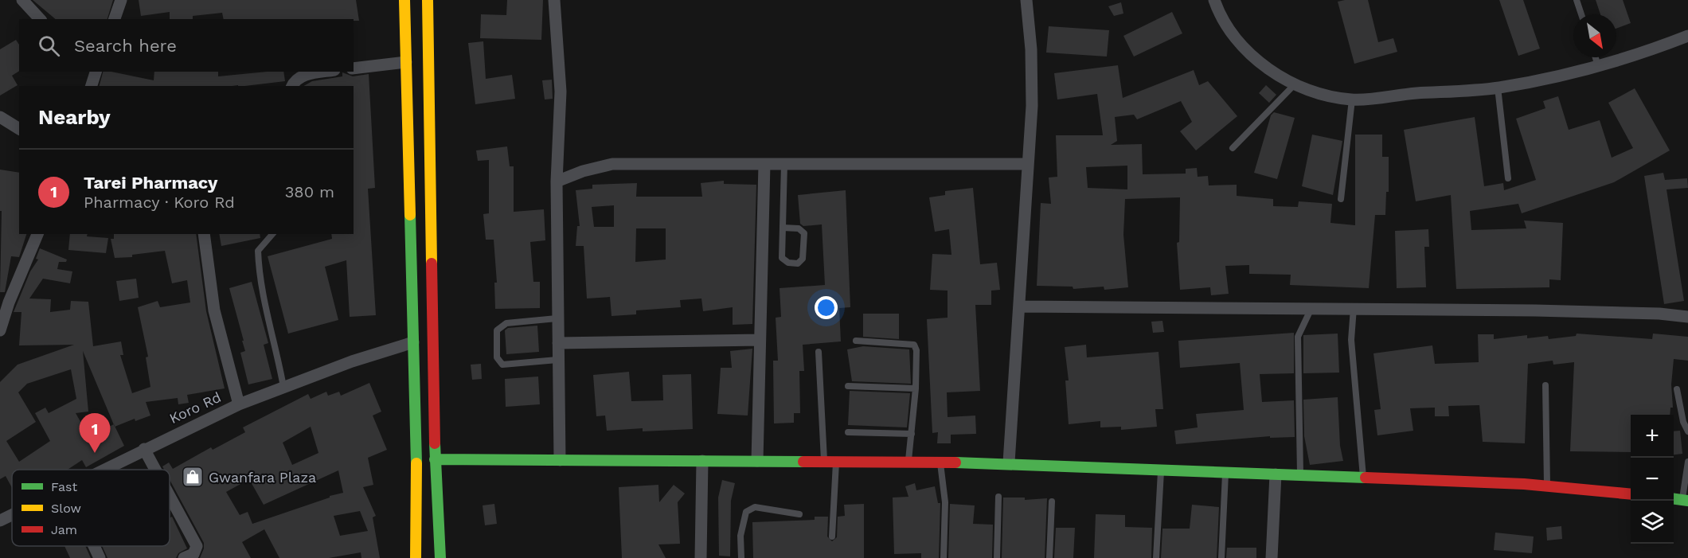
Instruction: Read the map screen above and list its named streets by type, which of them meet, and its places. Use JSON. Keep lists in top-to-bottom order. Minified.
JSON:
{"streets":{"street":["Koro Rd"]},"places":{"shop":["Gwanfara Plaza"]},"legend":["Fast","Slow","Jam"],"north":"bottom right","page":{"search":"Search here","heading":"Nearby","list":[{"mark":"1","name":"Tarei Pharmacy","note":"Pharmacy · Koro Rd","value":"380 m"}],"pins":"1","map_buttons":["+","−"]}}
